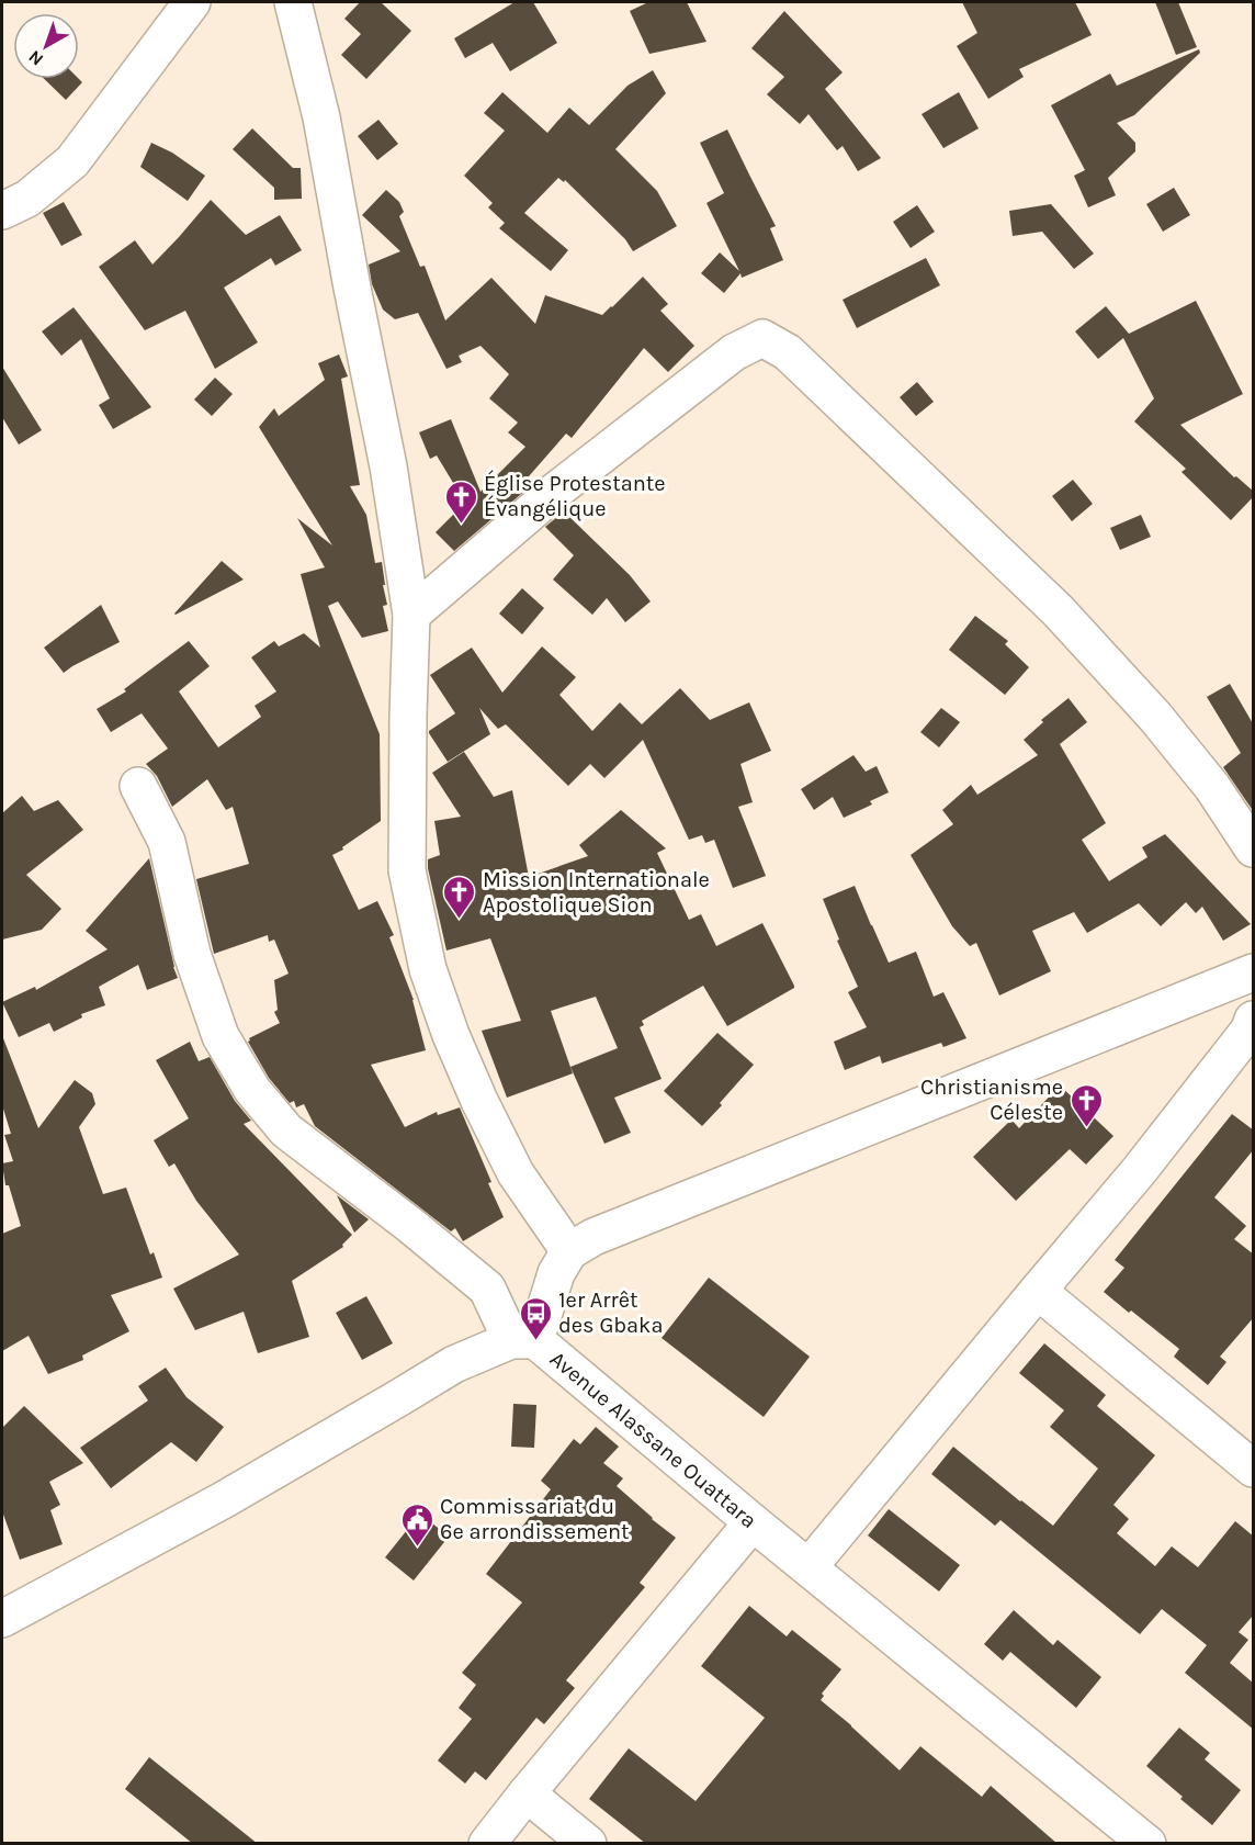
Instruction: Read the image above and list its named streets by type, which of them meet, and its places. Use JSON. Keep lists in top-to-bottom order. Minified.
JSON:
{"streets":{"street":["Avenue Alassane Ouattara"]},"places":{"church":["Église Protestante Évangélique","Mission Internationale Apostolique Sion","Christianisme Céleste"],"bus stop":["1er Arrêt des Gbaka"],"public building":["Commissariat du 6e arrondissement"]},"north":"bottom left"}
